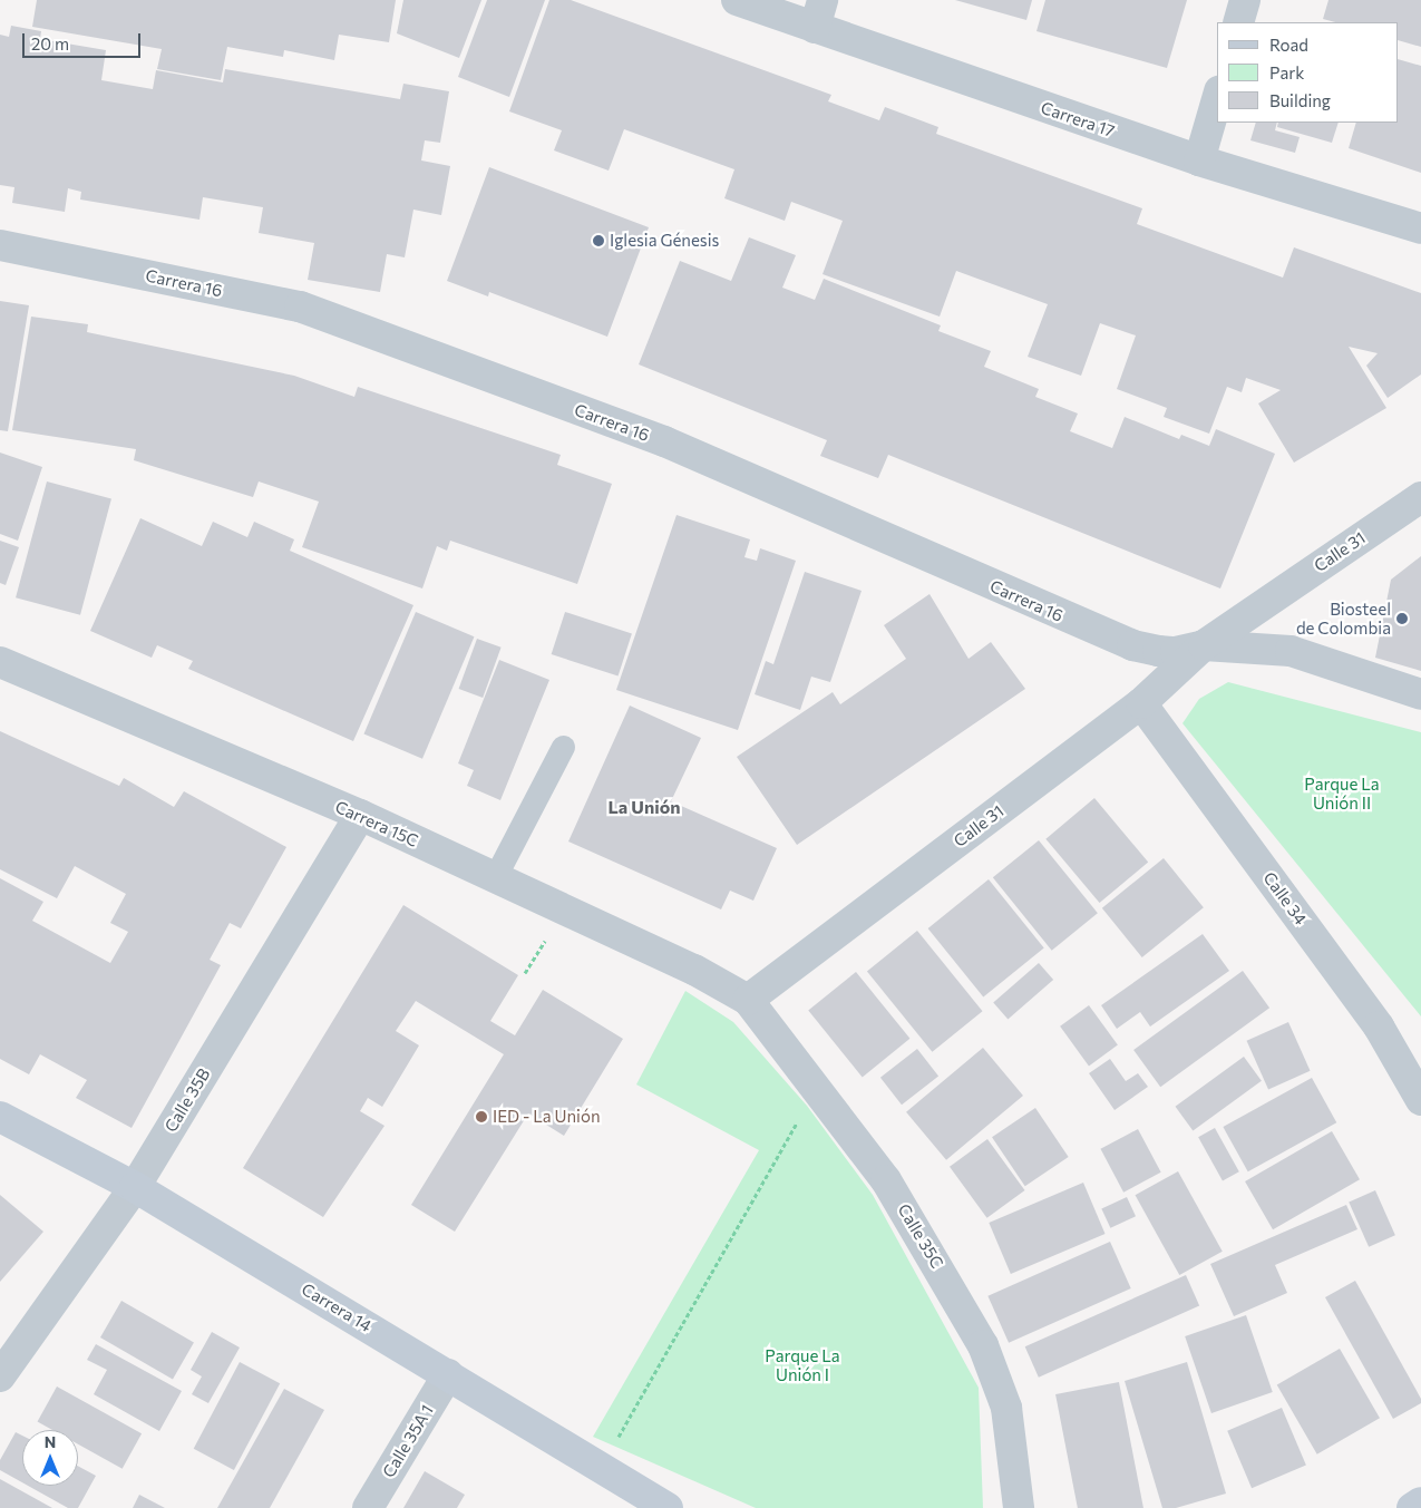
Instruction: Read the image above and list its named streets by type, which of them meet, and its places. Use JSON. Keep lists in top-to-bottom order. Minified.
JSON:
{"streets":{"street":["Carrera 17","Carrera 16","Calle 31","Carrera 15C","Calle 34","Calle 35B","Calle 35C","Carrera 14","Calle 35A 1"]},"crossings":[["Carrera 16","Calle 31"],["Calle 31","Carrera 15C"],["Calle 31","Calle 34"],["Calle 31","Calle 35C"],["Carrera 15C","Calle 35B"],["Carrera 15C","Calle 35C"],["Calle 35B","Carrera 14"],["Carrera 14","Calle 35A 1"]],"districts":["La Unión"],"parks":["Parque La Unión II","Parque La Unión I"],"places":["Iglesia Génesis","Biosteel de Colombia","IED - La Unión"],"legend":["Road","Park","Building"],"scale_bar":"20 m","north":"top"}
